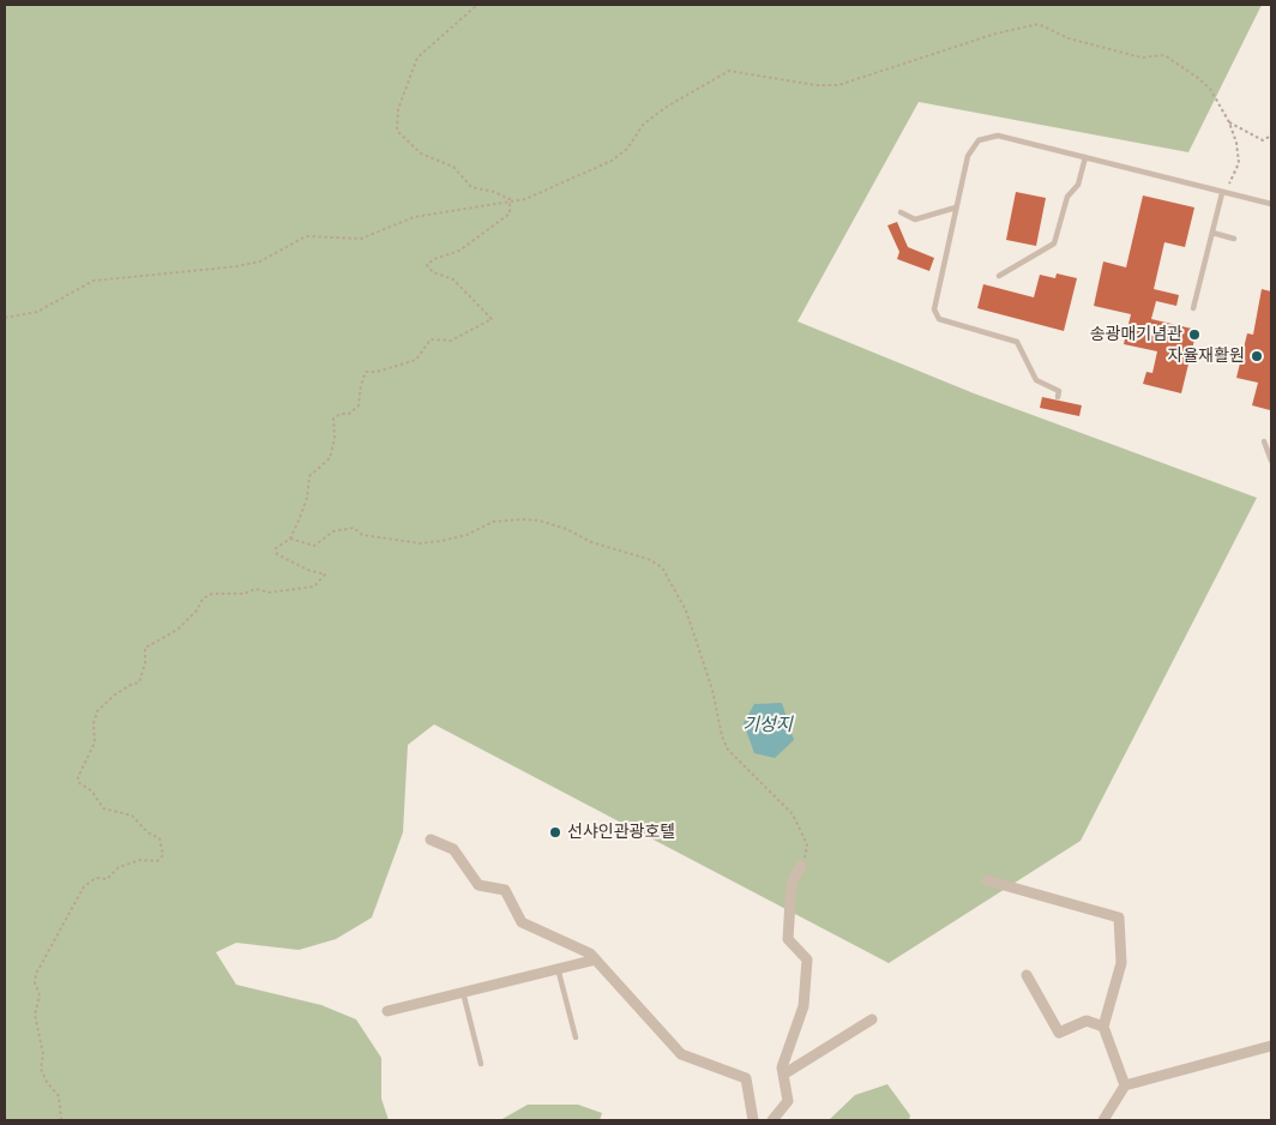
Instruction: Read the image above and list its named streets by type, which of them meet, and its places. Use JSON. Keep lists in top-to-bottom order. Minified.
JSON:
{"water":["기성지"],"places":["송광매기념관","자율재활원","선샤인관광호텔"]}
